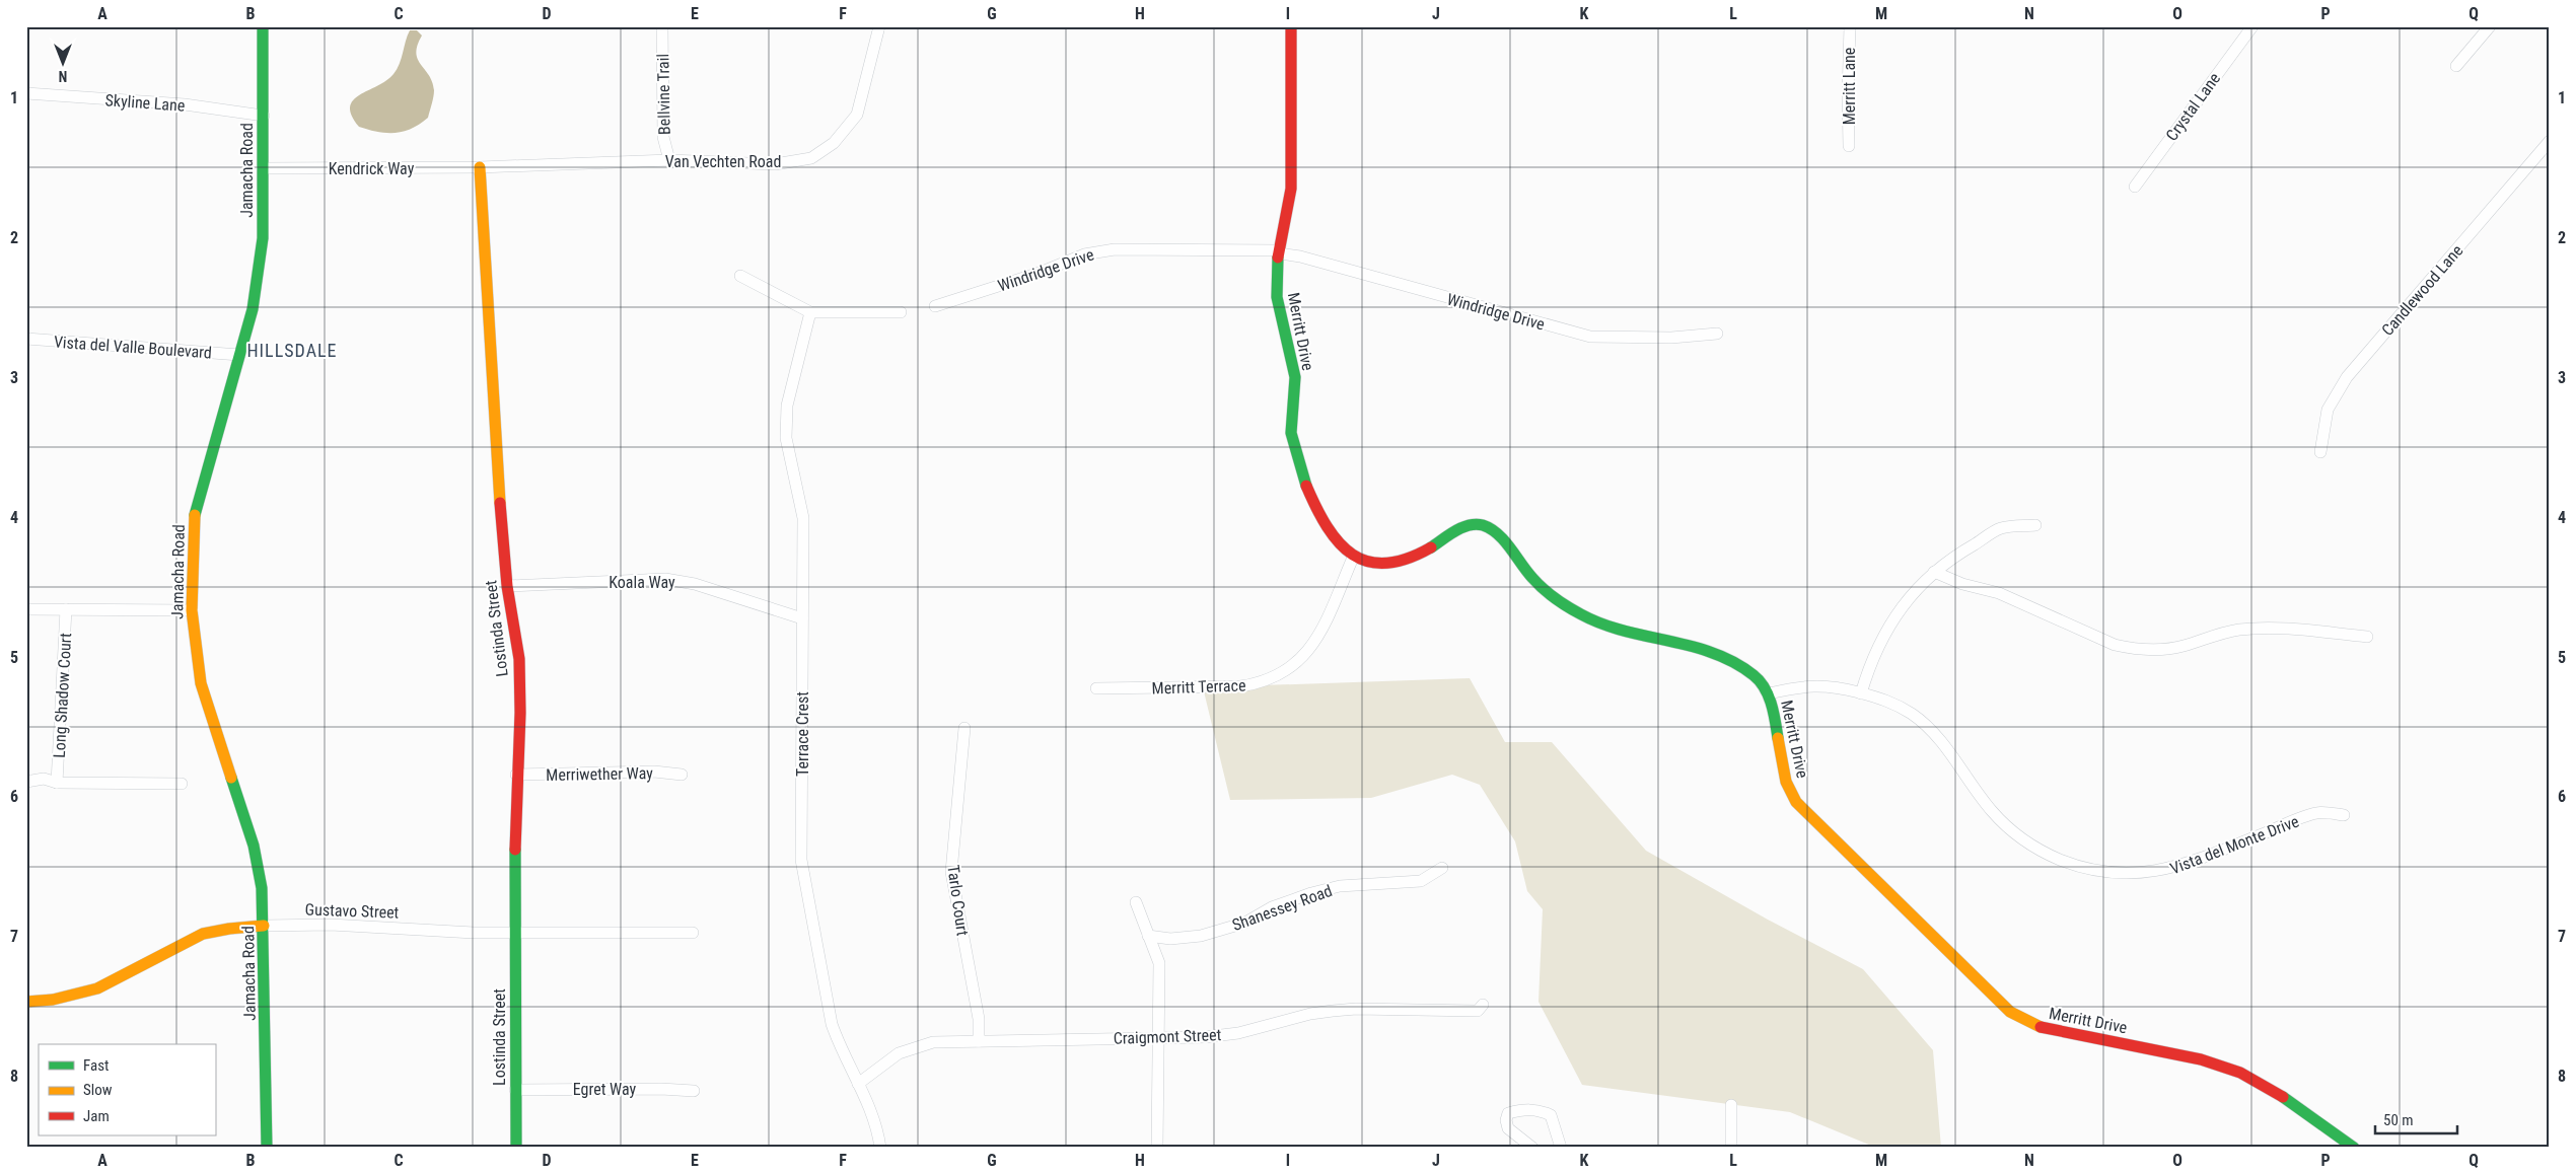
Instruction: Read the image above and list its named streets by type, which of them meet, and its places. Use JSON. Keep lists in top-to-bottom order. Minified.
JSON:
{"streets":{"street":["Merritt Lane","Bellvine Trail","Skyline Lane","Crystal Lane","Van Vechten Road","Kendrick Way","Jamacha Road","Windridge Drive","Candlewood Lane","Merritt Drive","Vista del Valle Boulevard","Koala Way","Lostinda Street","Merritt Terrace","Long Shadow Court","Terrace Crest","Merriwether Way","Vista del Monte Drive","Tarlo Court","Shanessey Road","Gustavo Street","Craigmont Street","Egret Way"]},"crossings":[["Bellvine Trail","Van Vechten Road"],["Skyline Lane","Jamacha Road"],["Van Vechten Road","Kendrick Way"],["Van Vechten Road","Lostinda Street"],["Kendrick Way","Jamacha Road"],["Kendrick Way","Lostinda Street"],["Jamacha Road","Vista del Valle Boulevard"],["Jamacha Road","Gustavo Street"],["Windridge Drive","Merritt Drive"],["Merritt Drive","Merritt Terrace"],["Merritt Drive","Vista del Monte Drive"],["Koala Way","Lostinda Street"],["Koala Way","Terrace Crest"],["Lostinda Street","Merriwether Way"],["Lostinda Street","Gustavo Street"],["Lostinda Street","Egret Way"],["Terrace Crest","Craigmont Street"],["Tarlo Court","Craigmont Street"]],"districts":["HILLSDALE"],"legend":["Fast","Slow","Jam"],"scale_bar":"50 m","north":"bottom","grid":{"columns":["A","B","C","D","E","F","G","H","I","J","K","L","M","N","O","P","Q"],"rows":["1","2","3","4","5","6","7","8"]}}
